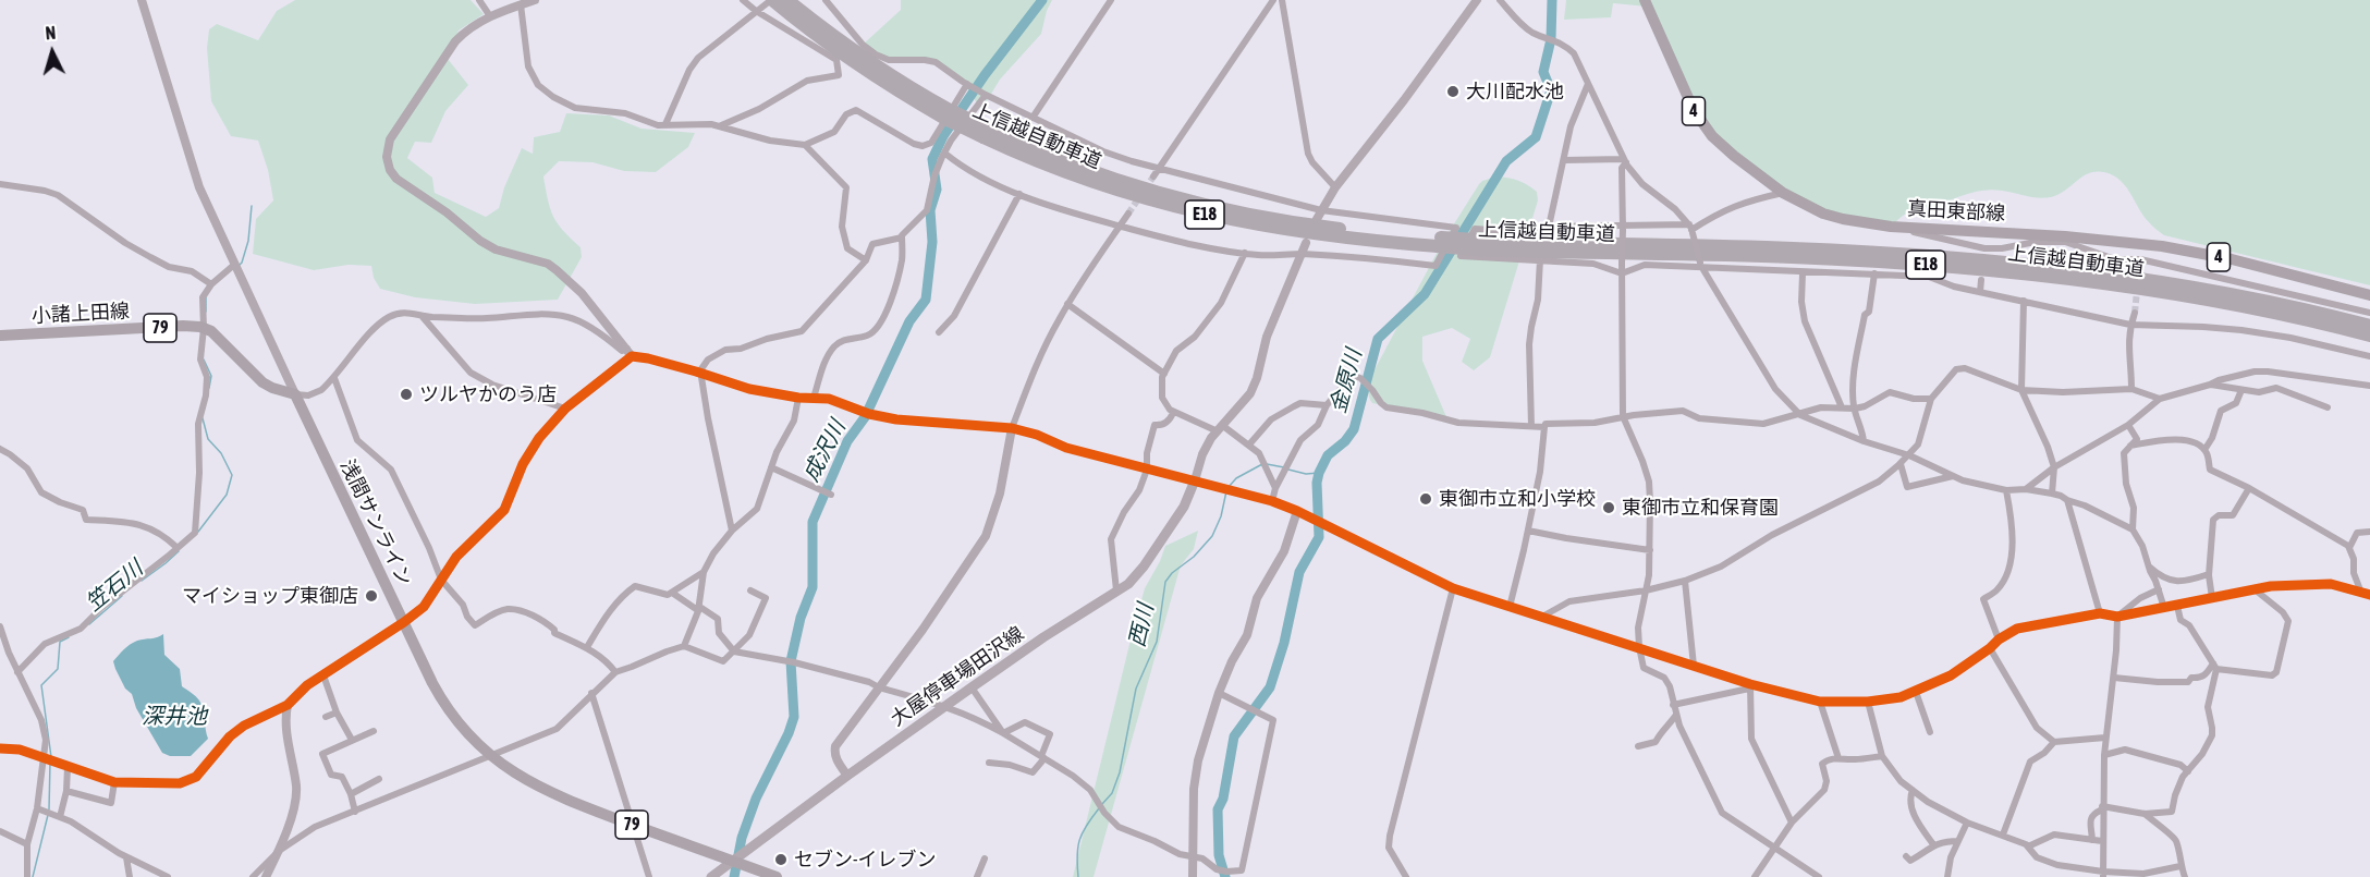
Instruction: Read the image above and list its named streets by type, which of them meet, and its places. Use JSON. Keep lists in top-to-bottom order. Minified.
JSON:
{"streets":{"highway":["上信越自動車道","E18"],"main road":["4","真田東部線","小諸上田線","79","浅間サンライン","大屋停車場田沢線"]},"crossings":[["小諸上田線","79"],["79","浅間サンライン"],["浅間サンライン","大屋停車場田沢線"]],"water":["金原川","成沢川","笠石川","西川","深井池"],"places":["大川配水池","ツルヤかのう店","東御市立和小学校","東御市立和保育園","マイショップ東御店","セブン-イレブン"],"north":"top"}
